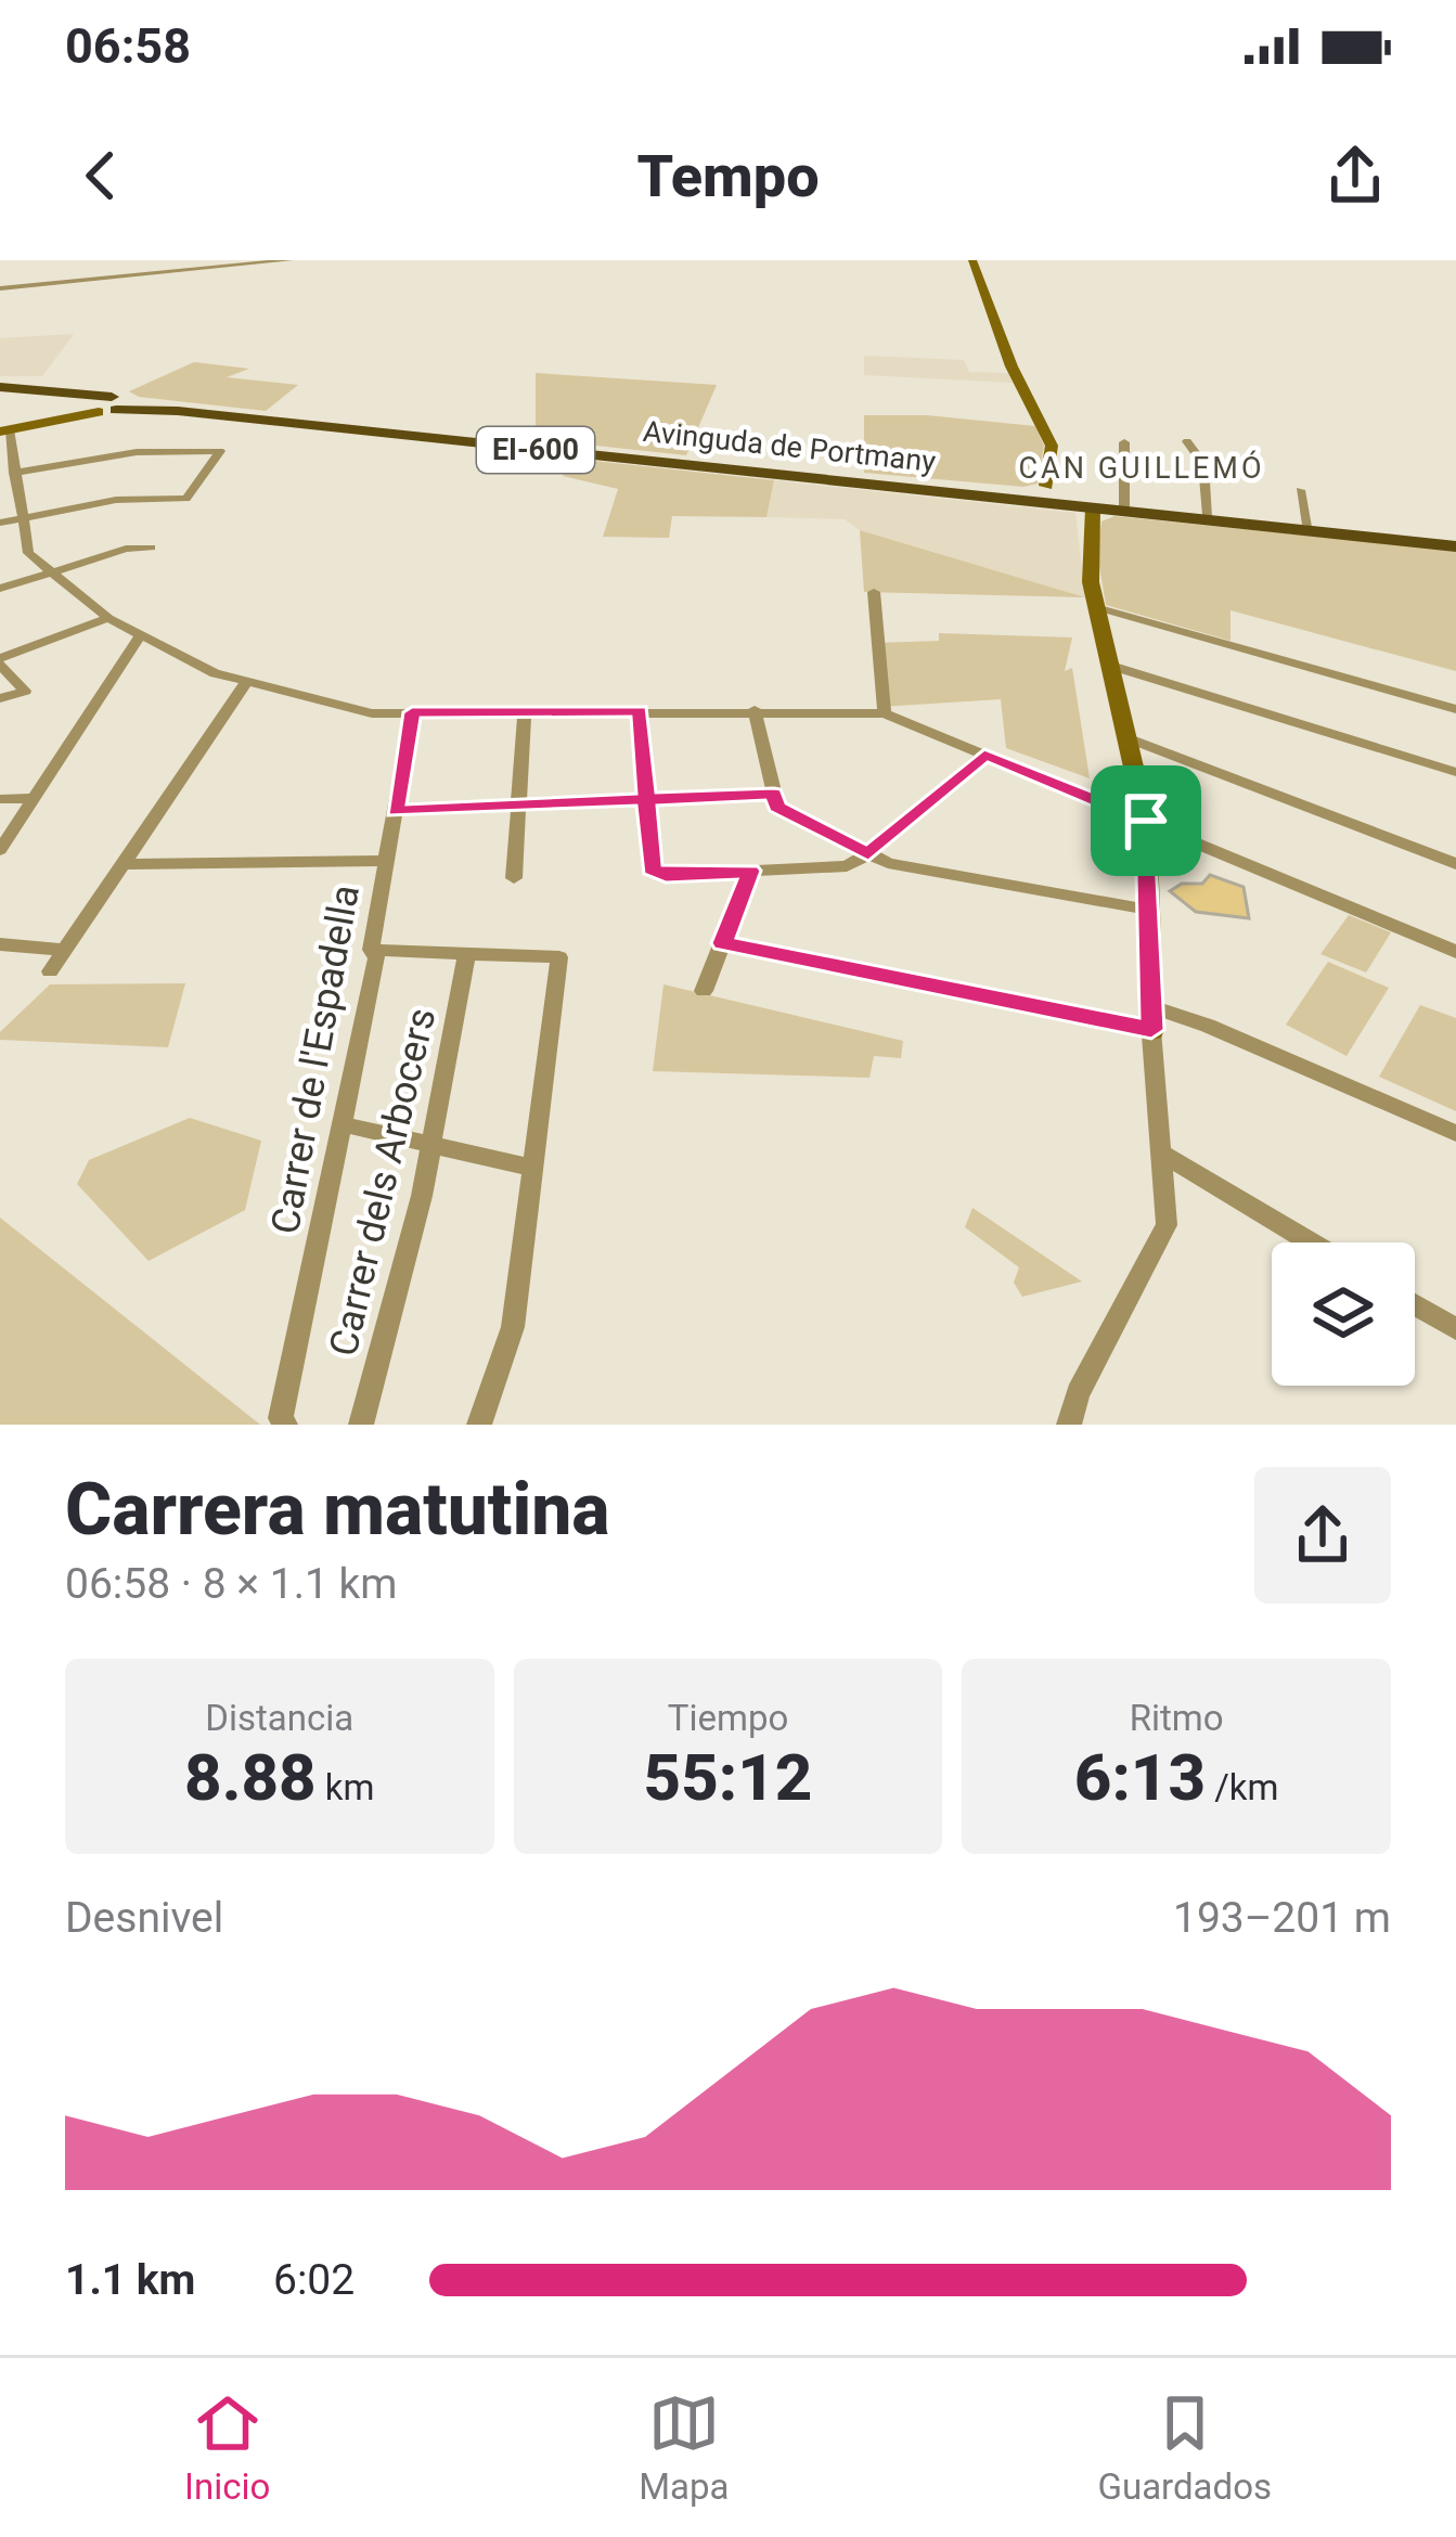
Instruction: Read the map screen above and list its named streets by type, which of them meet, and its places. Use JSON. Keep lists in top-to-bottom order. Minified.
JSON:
{"streets":{"main road":["Avinguda de Portmany","EI-600"],"street":["Carrer de l'Espadella","Carrer dels Arbocers"]},"districts":["CAN GUILLEMÓ"],"page":{"status":"06:58","header":"Tempo","heading":["Carrera matutina","06:58 · 8 × 1.1 km"],"stats":[["Distancia","8.88 km"],["Tiempo","55:12"],["Ritmo","6:13 /km"]],"chart":["Desnivel","193–201 m"],"list":[{"name":"1.1 km","note":"6:02"}],"tabs":["Inicio","Mapa","Guardados"]}}
